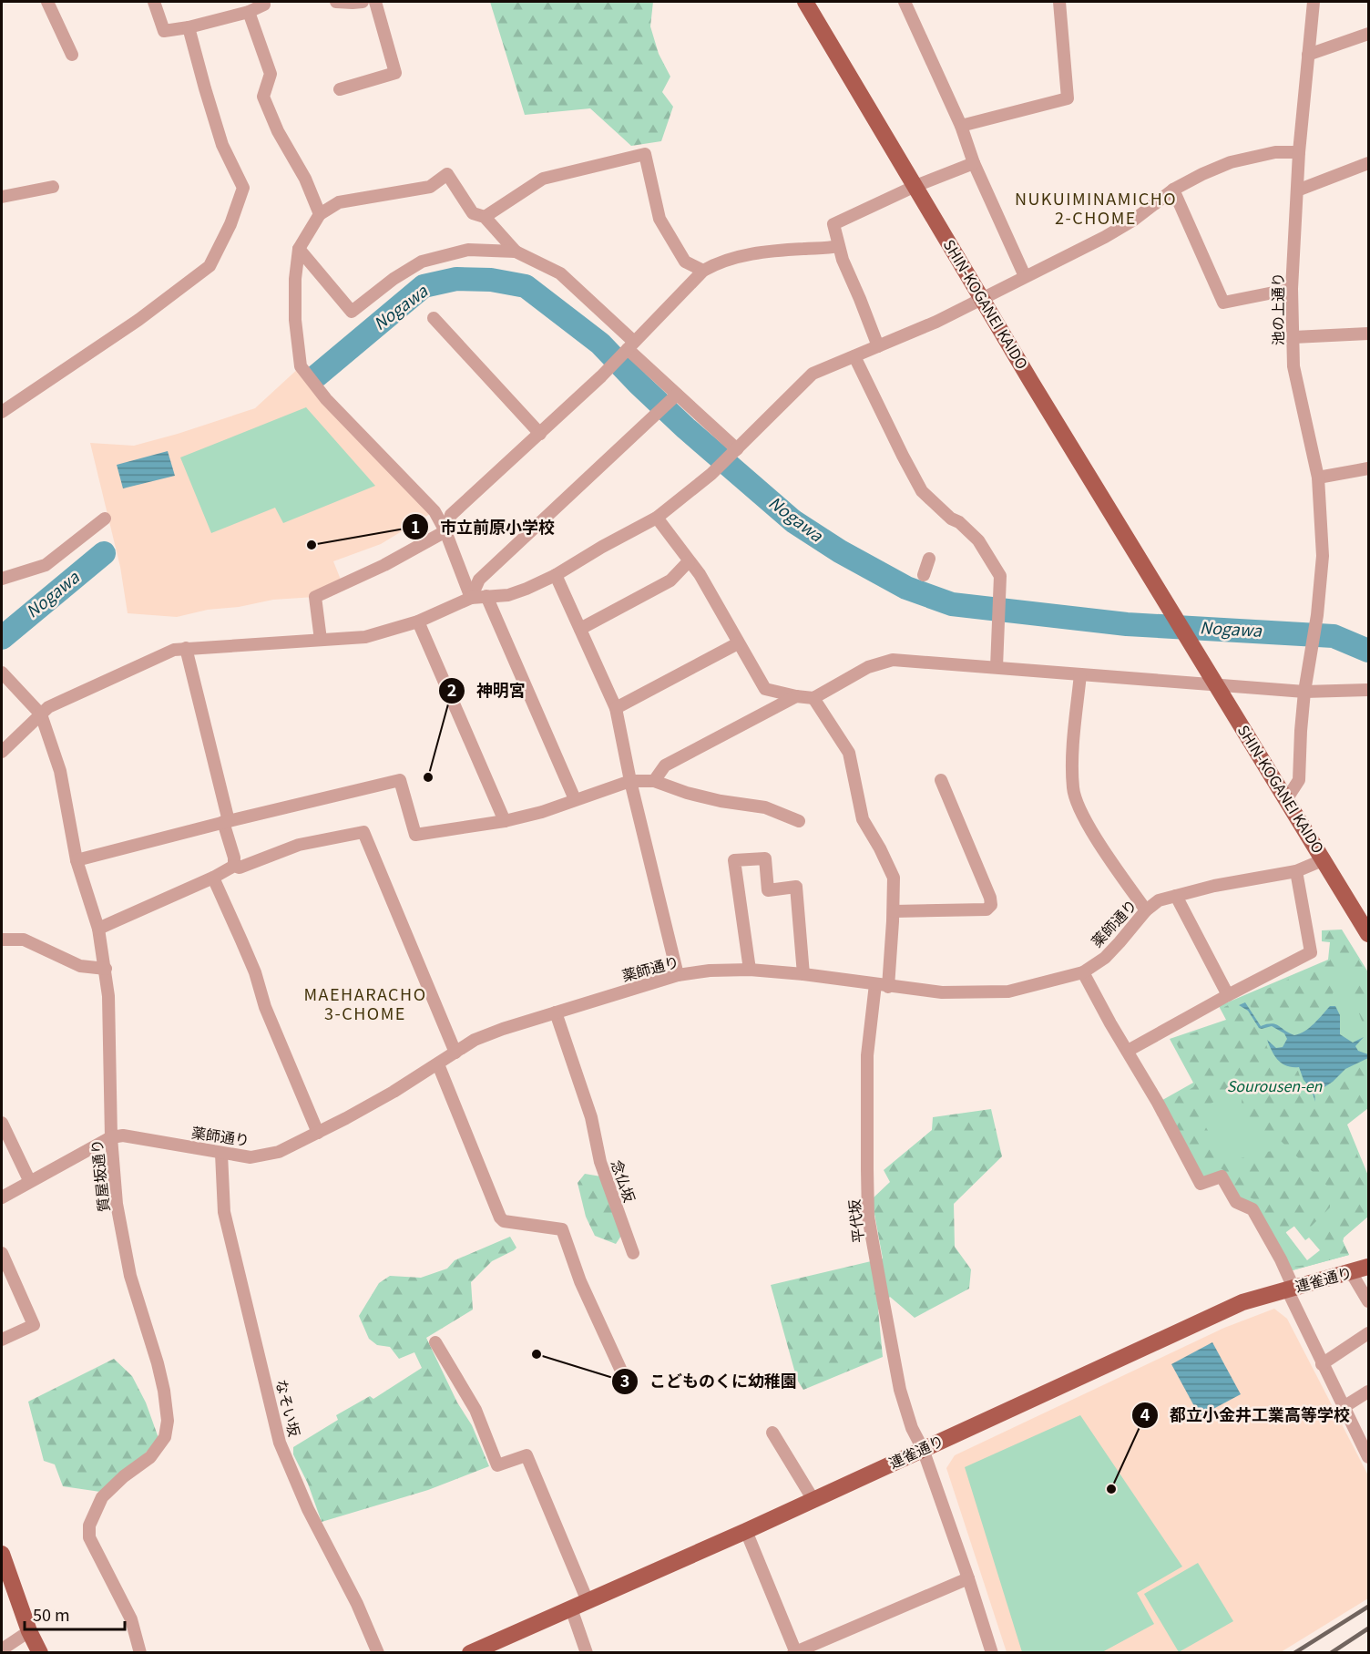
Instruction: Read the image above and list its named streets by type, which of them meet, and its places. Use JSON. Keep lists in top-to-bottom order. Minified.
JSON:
{"streets":{"main road":["SHIN-KOGANEI KAIDO","連雀通り"],"street":["池の上通り","薬師通り","質屋坂通り","念仏坂","平代坂","なそい坂"]},"crossings":[["SHIN-KOGANEI KAIDO","薬師通り"],["薬師通り","質屋坂通り"],["薬師通り","念仏坂"],["薬師通り","平代坂"],["薬師通り","なそい坂"],["平代坂","連雀通り"]],"districts":["NUKUIMINAMICHO 2-CHOME","MAEHARACHO 3-CHOME"],"water":["Nogawa"],"parks":["Sourousen-en"],"places":["市立前原小学校","神明宮","こどものくに幼稚園","都立小金井工業高等学校"],"scale_bar":"50 m"}
